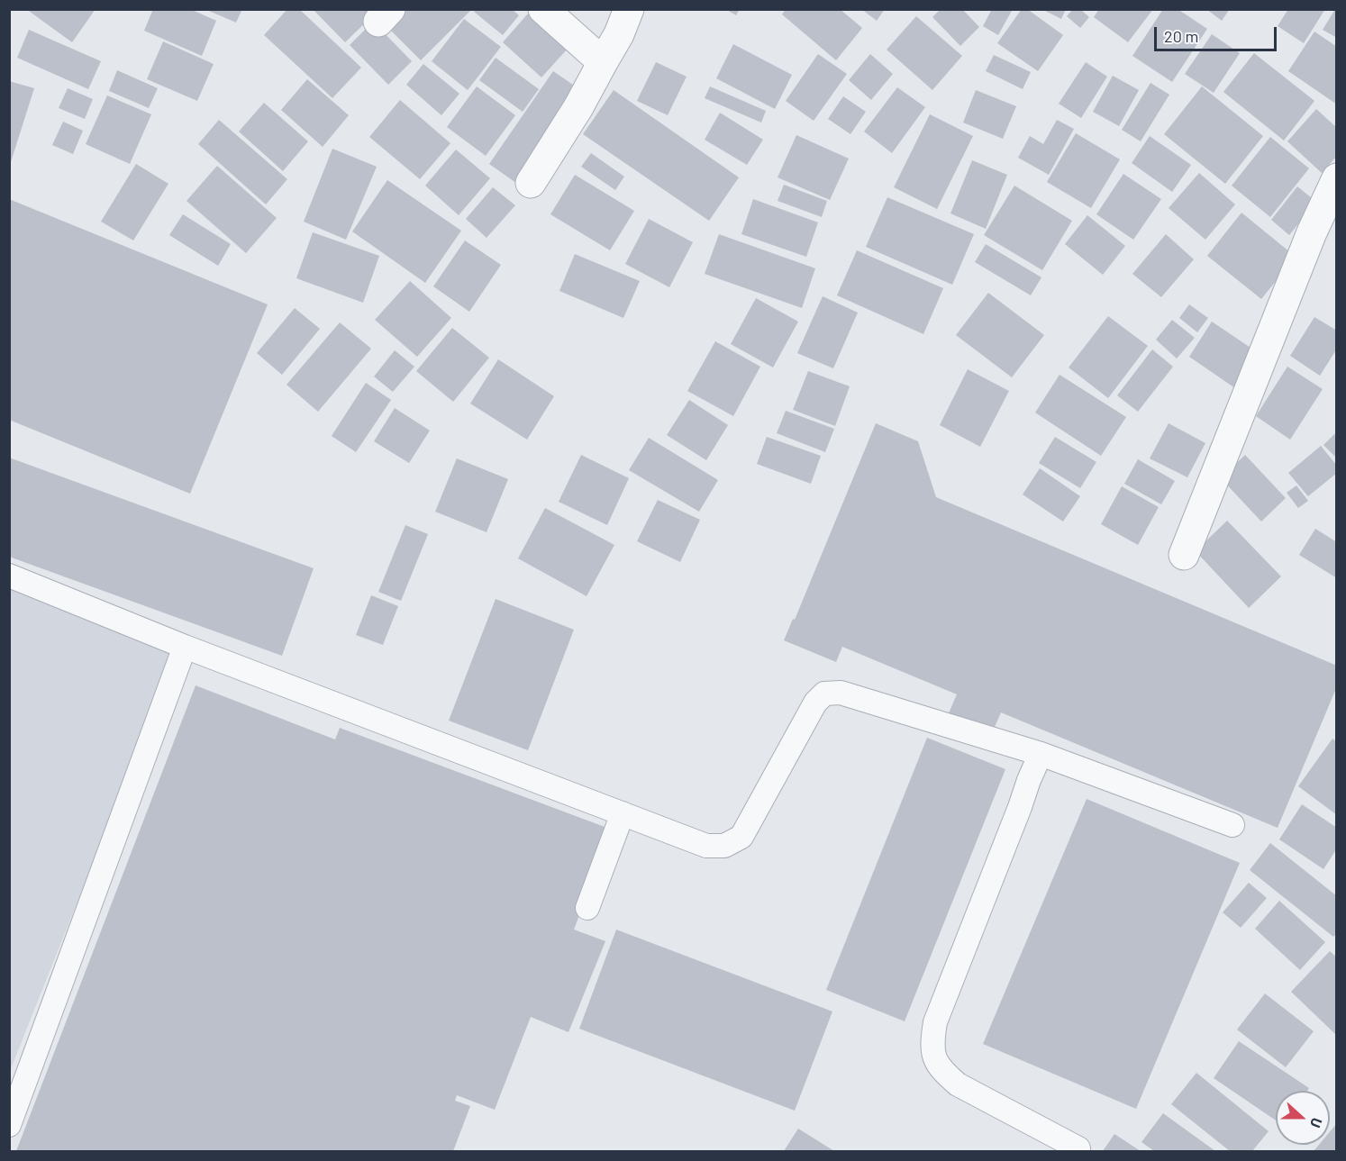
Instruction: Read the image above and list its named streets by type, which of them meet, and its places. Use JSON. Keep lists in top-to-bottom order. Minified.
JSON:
{"scale_bar":"20 m","north":"right"}
